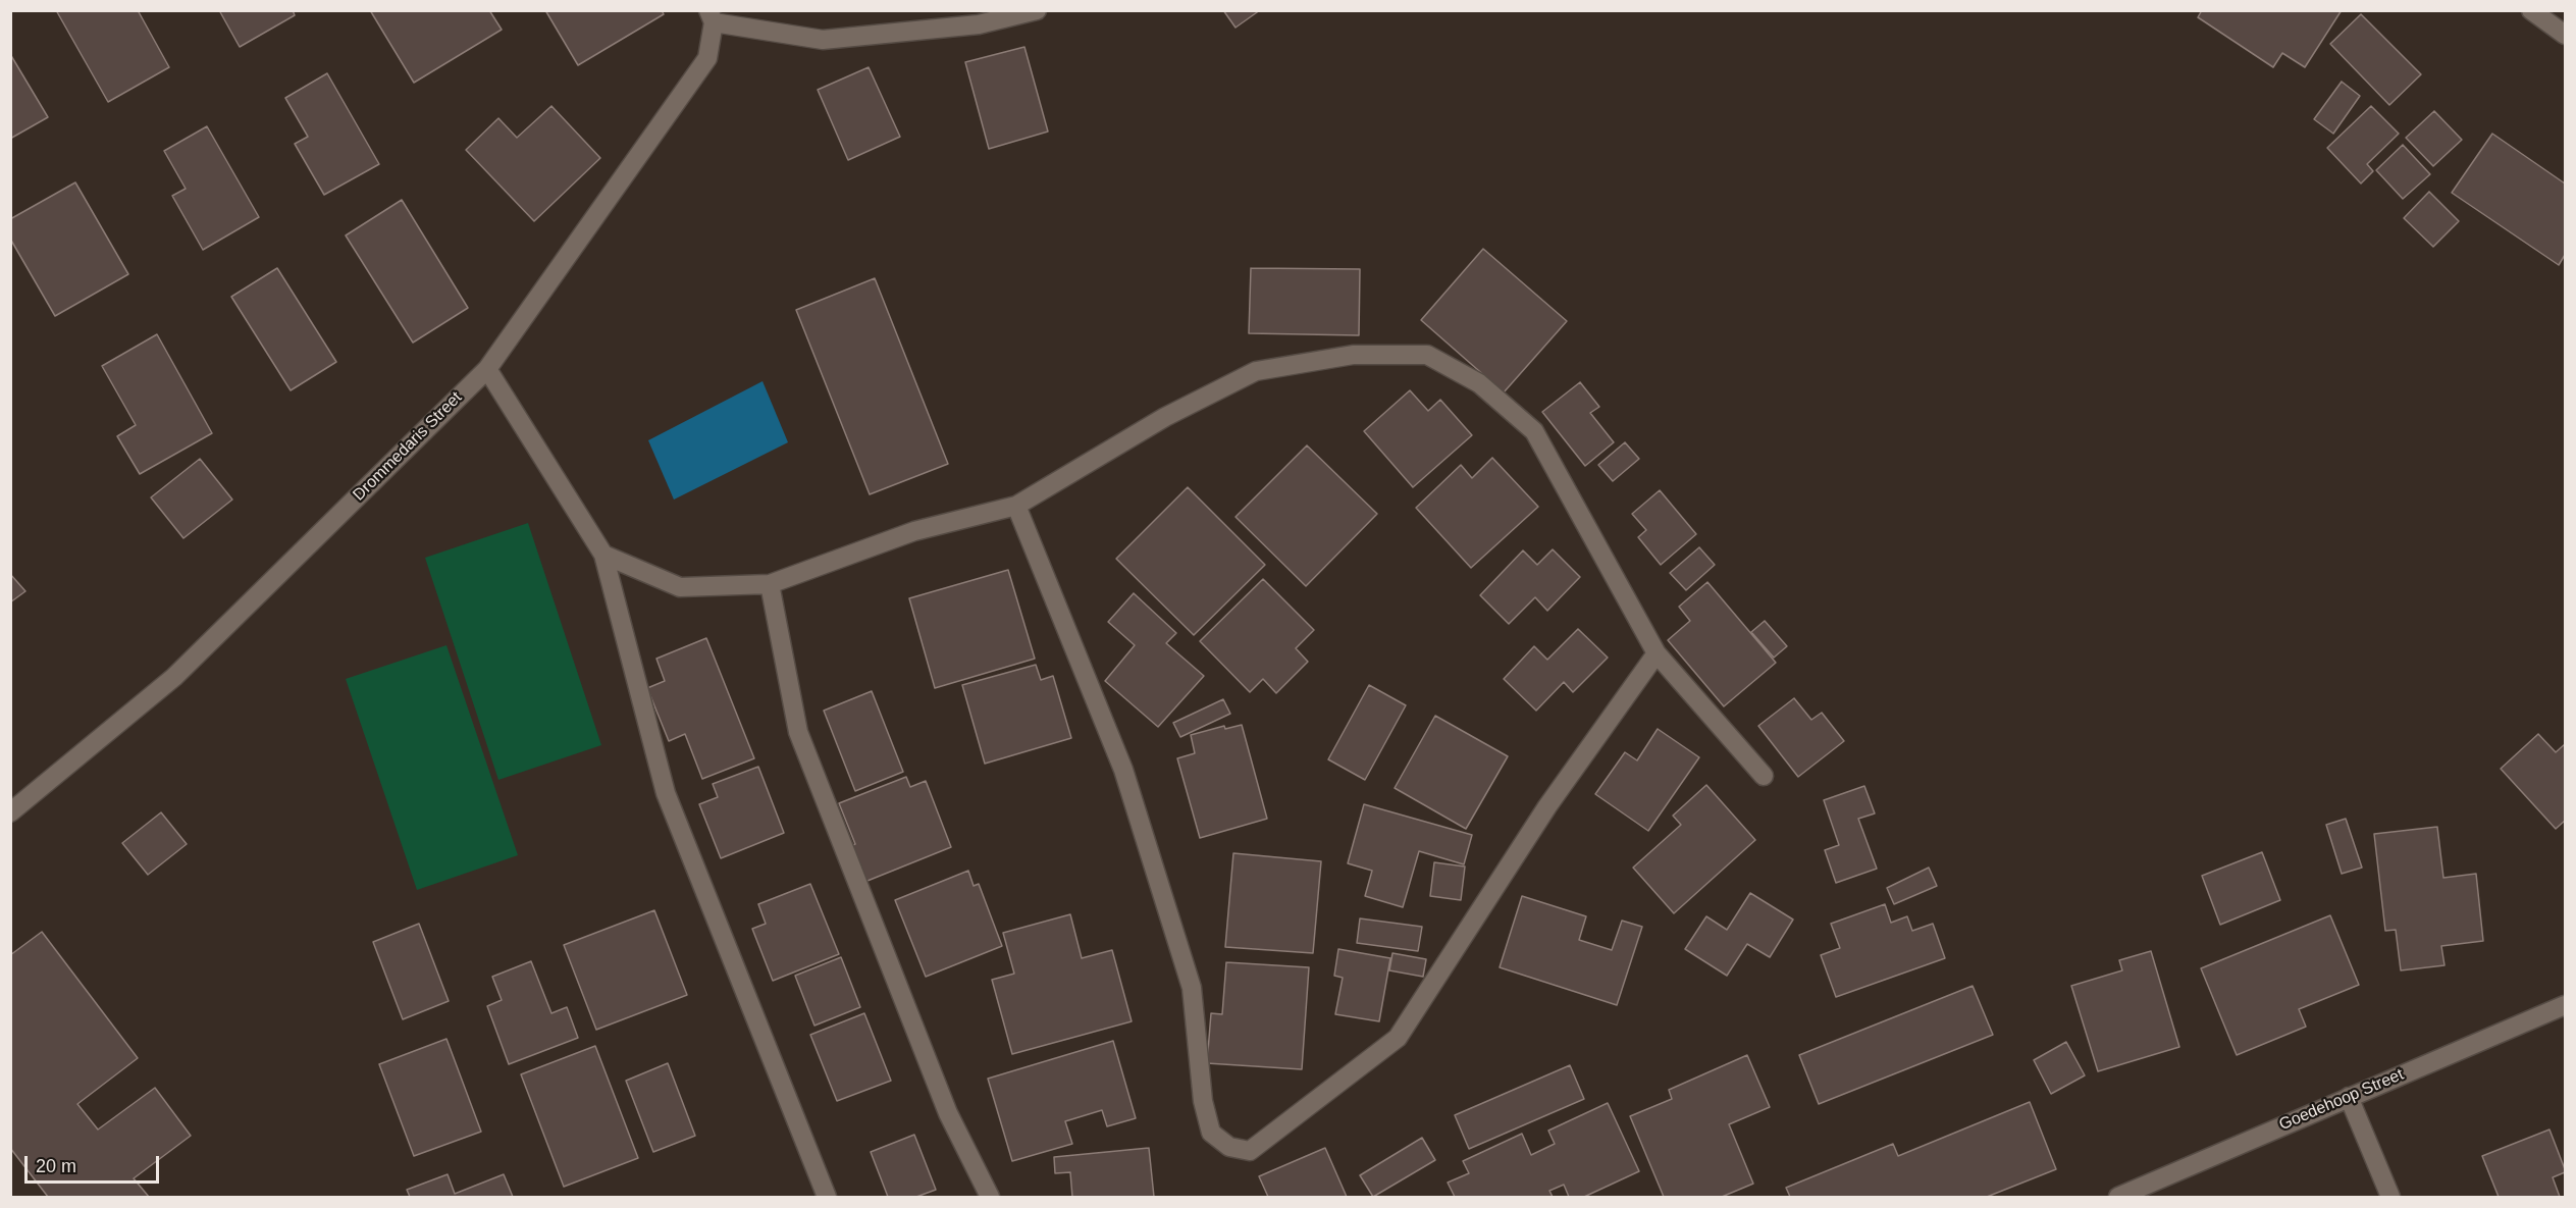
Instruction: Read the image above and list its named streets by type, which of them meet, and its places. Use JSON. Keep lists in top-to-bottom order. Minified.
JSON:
{"streets":{"street":["Drommedaris Street","Goedehoop Street"]},"scale_bar":"20 m"}
